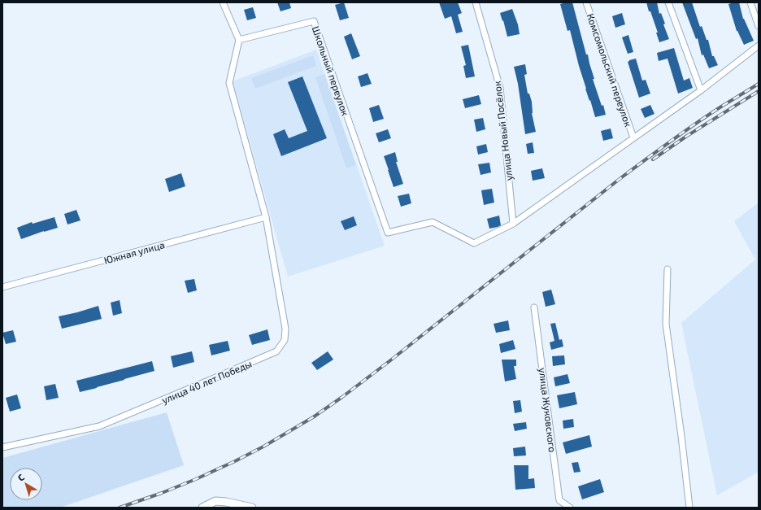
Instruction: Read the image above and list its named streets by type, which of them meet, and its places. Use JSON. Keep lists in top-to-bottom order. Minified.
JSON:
{"streets":{"street":["Комсомольский переулок","Школьный переулок","улица Новый Посёлок","Южная улица","улица 40 лет Победы","улица Жуковского"]},"crossings":[["Школьный переулок","улица Новый Посёлок"],["Школьный переулок","улица 40 лет Победы"],["Южная улица","улица 40 лет Победы"]],"north":"top left"}
